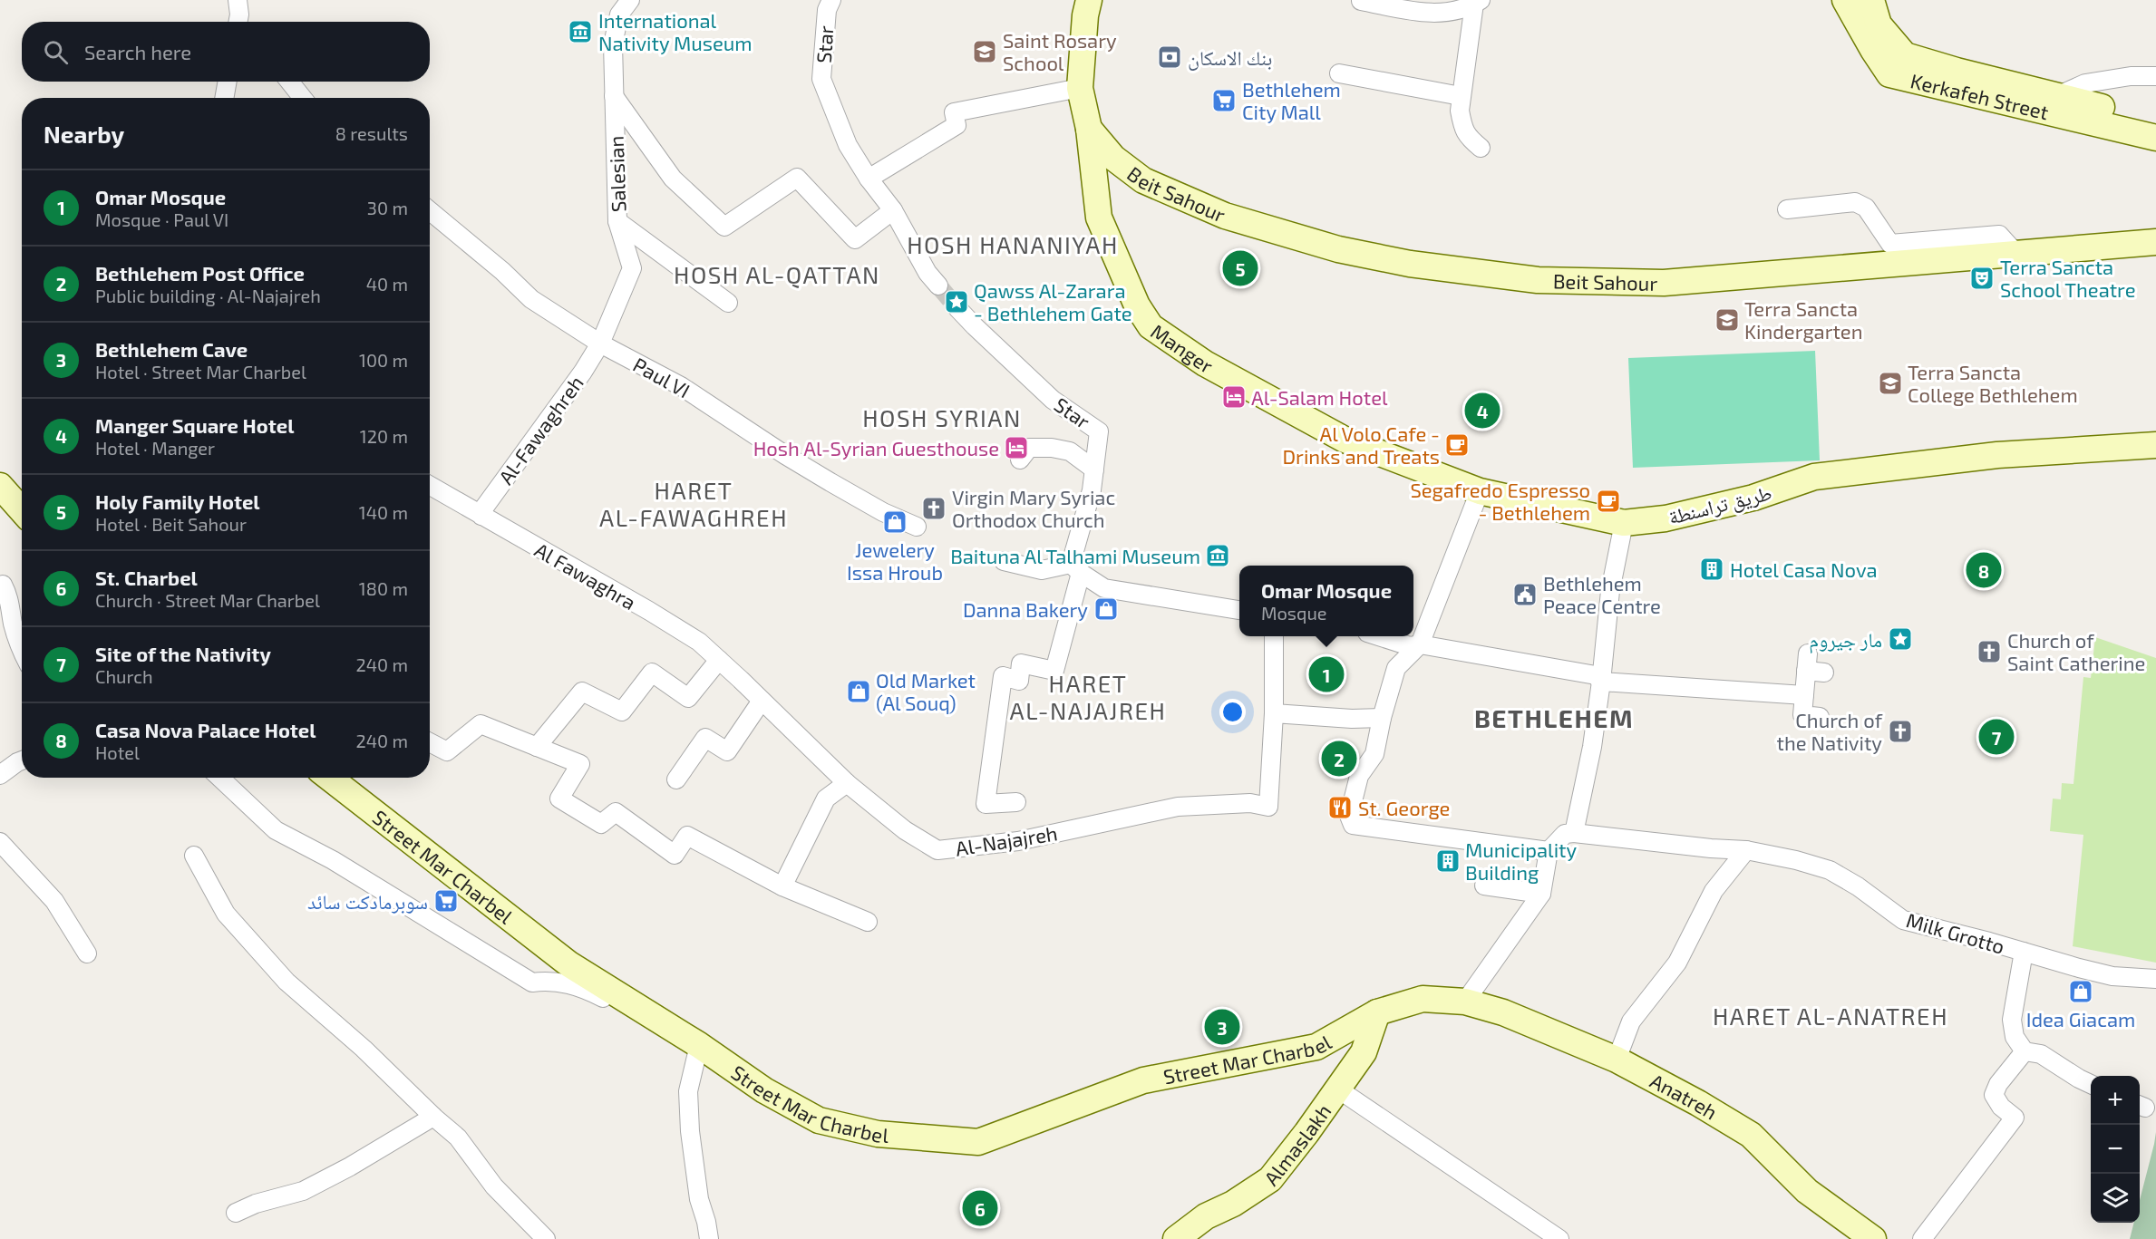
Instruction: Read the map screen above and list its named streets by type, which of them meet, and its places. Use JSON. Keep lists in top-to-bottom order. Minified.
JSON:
{"streets":{"street":["Star","Kerkafeh Street","Salesian","Beit Sahour","Manger","Paul VI","Al-Fawaghreh","طريق تراسنطة","Al Fawaghra","Al-Najajreh","Street Mar Charbel","Milk Grotto","Anatreh","Almaslakh"]},"crossings":[["Salesian","Paul VI"],["Salesian","Al-Fawaghreh"],["Beit Sahour","Manger"],["Manger","طريق تراسنطة"],["Paul VI","Al-Fawaghreh"],["Al-Fawaghreh","Al Fawaghra"],["Al Fawaghra","Al-Najajreh"],["Street Mar Charbel","Anatreh"],["Street Mar Charbel","Almaslakh"]],"districts":["HOSH HANANIYAH","HOSH AL-QATTAN","HOSH SYRIAN","HARET AL-FAWAGHREH","HARET AL-NAJAJREH","BETHLEHEM","HARET AL-ANATREH"],"places":{"museum":["International Nativity Museum","Baituna Al Talhami Museum"],"school or university":["Saint Rosary School","Terra Sancta Kindergarten","Terra Sancta College Bethlehem"],"bank":["بنك الاسكان"],"supermarket":["Bethlehem City Mall","سوبرمادكت سائد"],"theatre":["Terra Sancta School Theatre"],"place":["Qawss Al-Zarara - Bethlehem Gate","مار جيروم"],"hotel":["Al-Salam Hotel","Hosh Al-Syrian Guesthouse"],"cafe":["Al Volo Cafe - Drinks and Treats","Segafredo Espresso - Bethlehem"],"church":["Virgin Mary Syriac Orthodox Church","Church of Saint Catherine","Church of the Nativity"],"shop":["Jewelery Issa Hroub","Danna Bakery","Old Market (Al Souq)","Idea Giacam"],"building":["Hotel Casa Nova","Municipality Building"],"public building":["Bethlehem Peace Centre"],"restaurant":["St. George"]},"page":{"search":"Search here","heading":["Nearby","8 results"],"list":[{"mark":"1","name":"Omar Mosque","note":"Mosque · Paul VI","value":"30 m"},{"mark":"2","name":"Bethlehem Post Office","note":"Public building · Al-Najajreh","value":"40 m"},{"mark":"3","name":"Bethlehem Cave","note":"Hotel · Street Mar Charbel","value":"100 m"},{"mark":"4","name":"Manger Square Hotel","note":"Hotel · Manger","value":"120 m"},{"mark":"5","name":"Holy Family Hotel","note":"Hotel · Beit Sahour","value":"140 m"},{"mark":"6","name":"St. Charbel","note":"Church · Street Mar Charbel","value":"180 m"},{"mark":"7","name":"Site of the Nativity","note":"Church","value":"240 m"},{"mark":"8","name":"Casa Nova Palace Hotel","note":"Hotel","value":"240 m"}],"pins":["5","4","8","1","7","2","3","6"],"popup":["Omar Mosque","Mosque"],"map_buttons":["+","−"]}}
